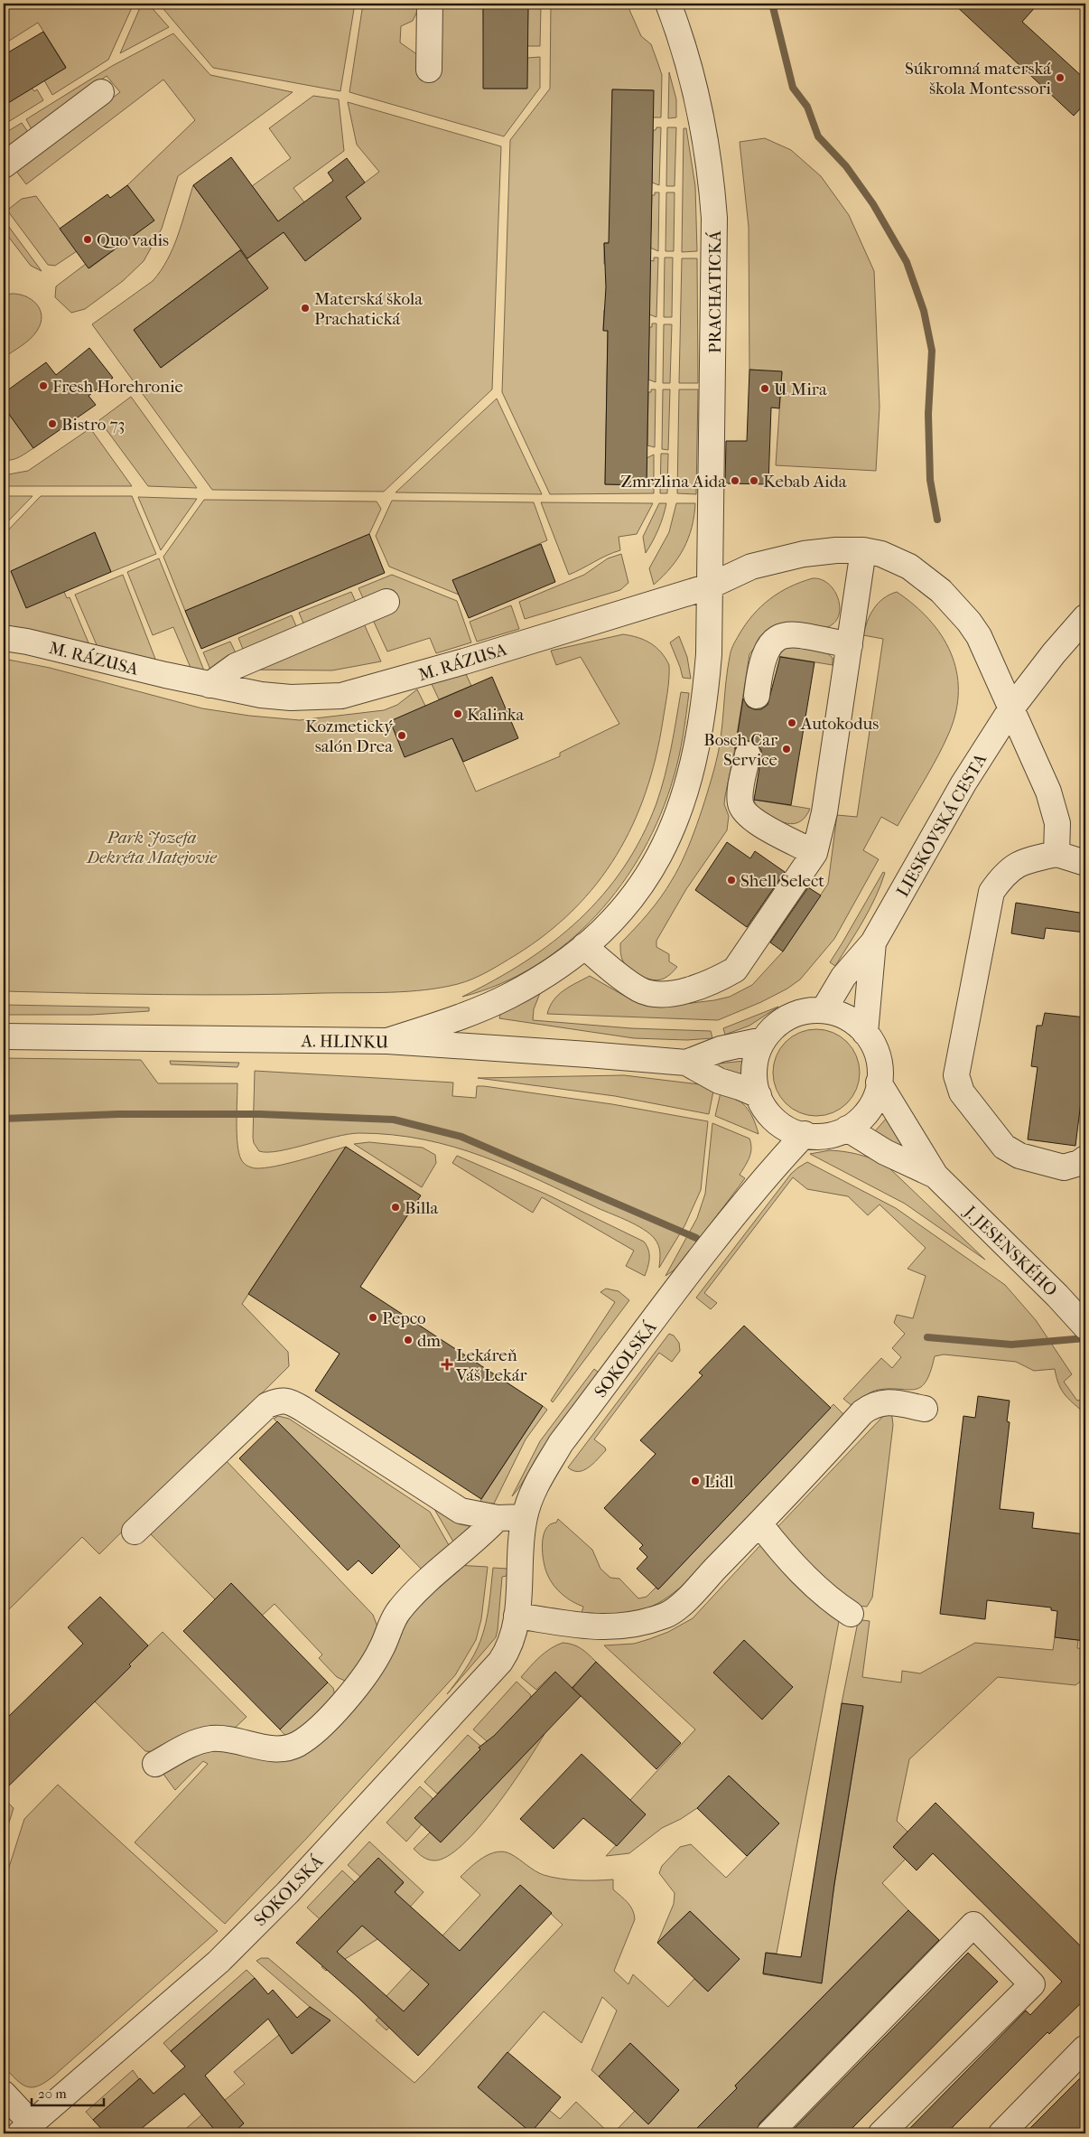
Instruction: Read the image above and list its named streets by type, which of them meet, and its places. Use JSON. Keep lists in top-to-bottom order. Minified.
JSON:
{"streets":{"street":["PRACHATICKÁ","M. RÁZUSA","LIESKOVSKÁ CESTA","A. HLINKU","J. JESENSKÉHO","SOKOLSKÁ"]},"crossings":[["PRACHATICKÁ","M. RÁZUSA"],["PRACHATICKÁ","A. HLINKU"],["LIESKOVSKÁ CESTA","J. JESENSKÉHO"],["LIESKOVSKÁ CESTA","SOKOLSKÁ"],["J. JESENSKÉHO","SOKOLSKÁ"]],"parks":["Park Jozefa Dekréta Matejovie"],"places":{"other":["Súkromná materská škola Montessori","Quo vadis","Materská škola Prachatická","Fresh Horehronie","U Mira","Bistro 73","Zmrzlina Aida","Kebab Aida","Kalinka","Autokodus","Kozmetický salón Drea","Bosch Car Service","Shell Select","Billa","Pepco","dm","Lidl"],"health":["Lekáreň Váš Lekár"]},"scale_bar":"20 m"}
